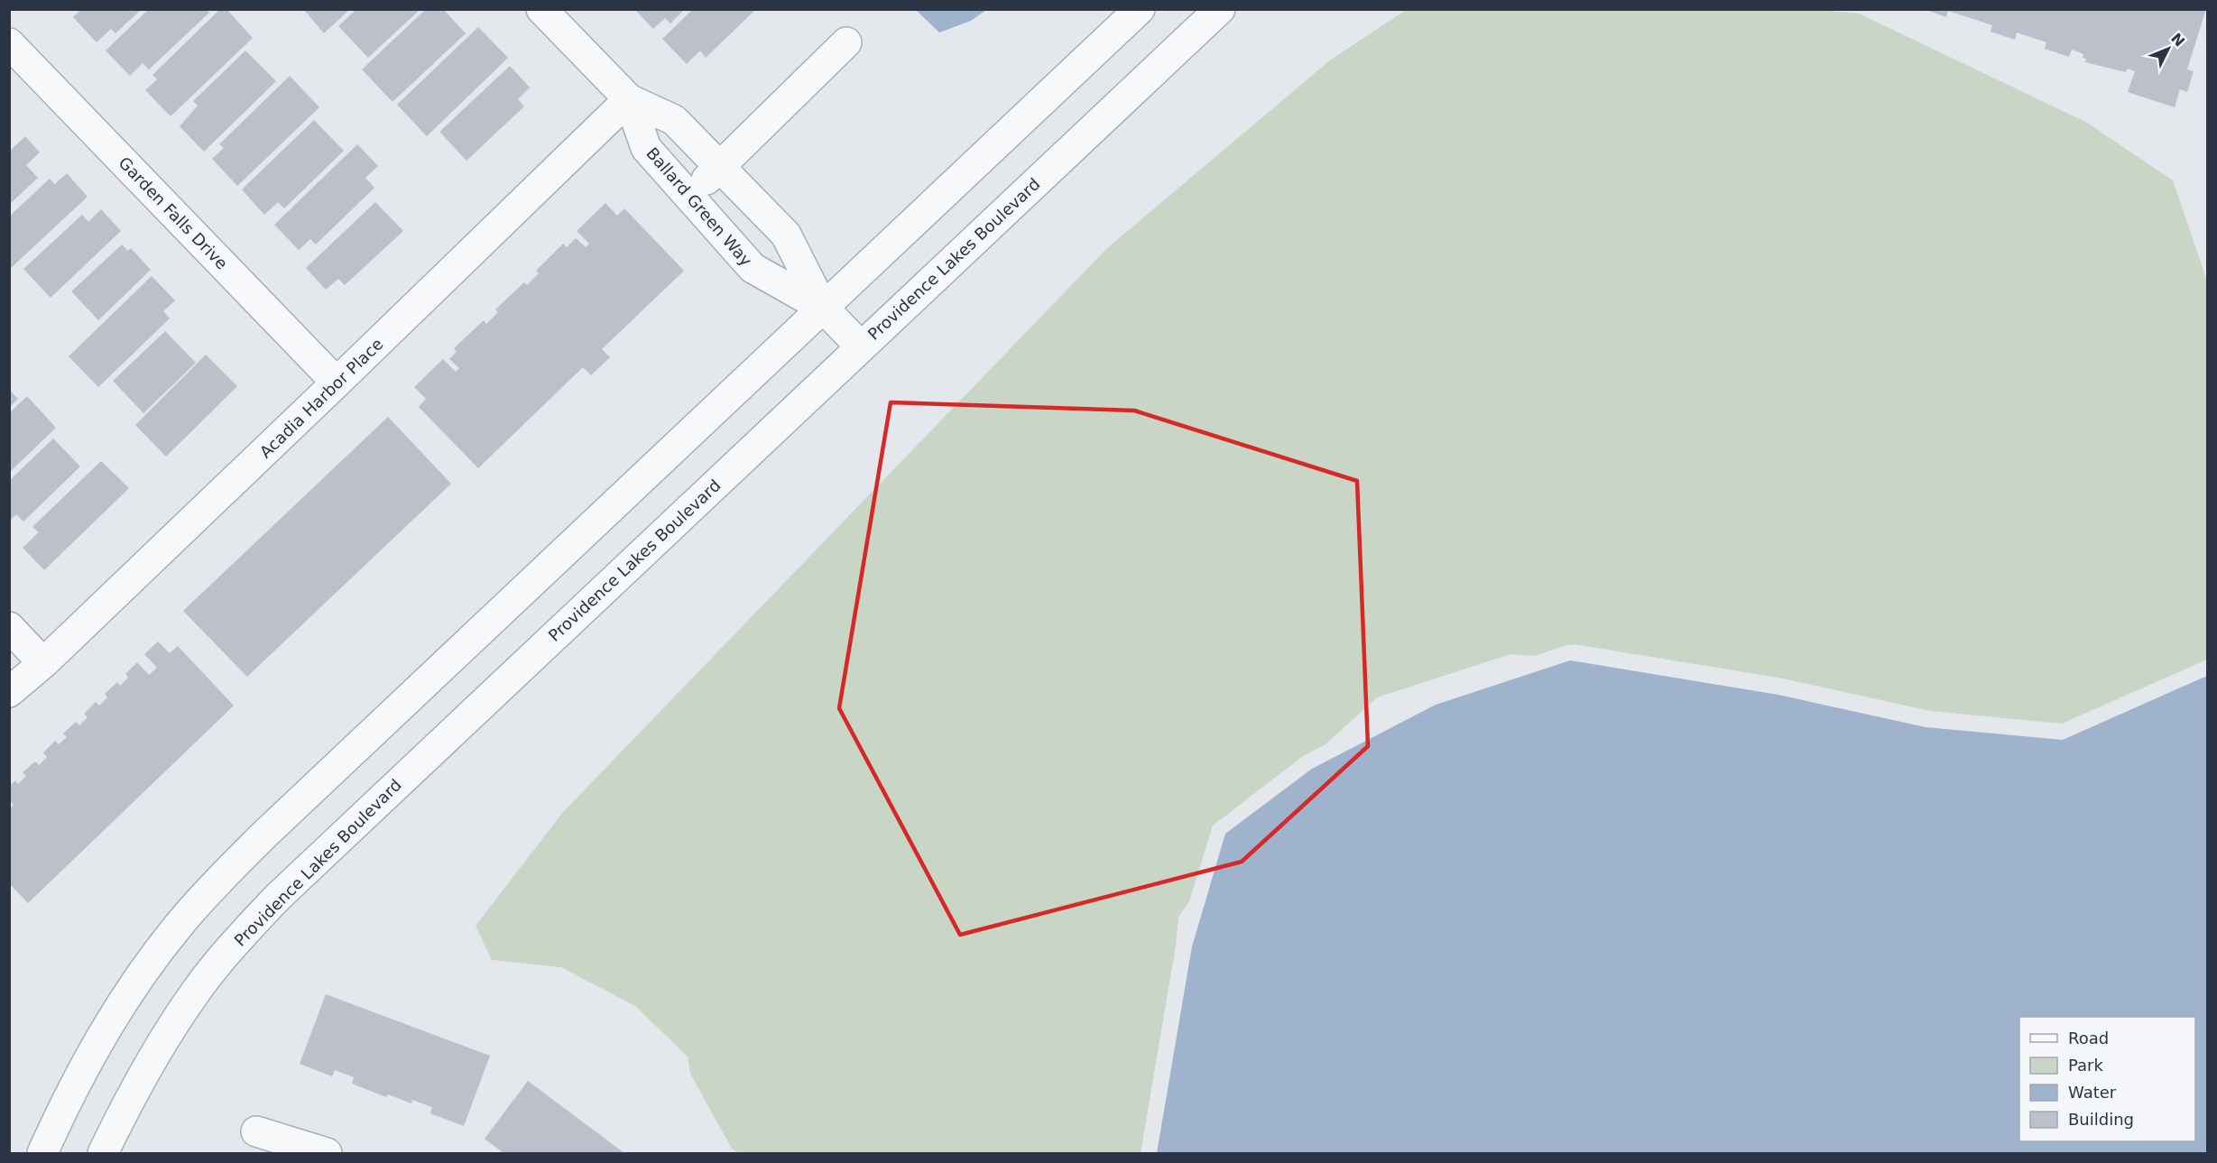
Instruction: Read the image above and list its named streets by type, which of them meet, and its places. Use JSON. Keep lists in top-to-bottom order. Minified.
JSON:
{"streets":{"street":["Ballard Green Way","Garden Falls Drive","Providence Lakes Boulevard","Acadia Harbor Place"]},"crossings":[["Ballard Green Way","Providence Lakes Boulevard"],["Ballard Green Way","Acadia Harbor Place"],["Garden Falls Drive","Acadia Harbor Place"]],"legend":["Road","Park","Water","Building"],"north":"top right"}
